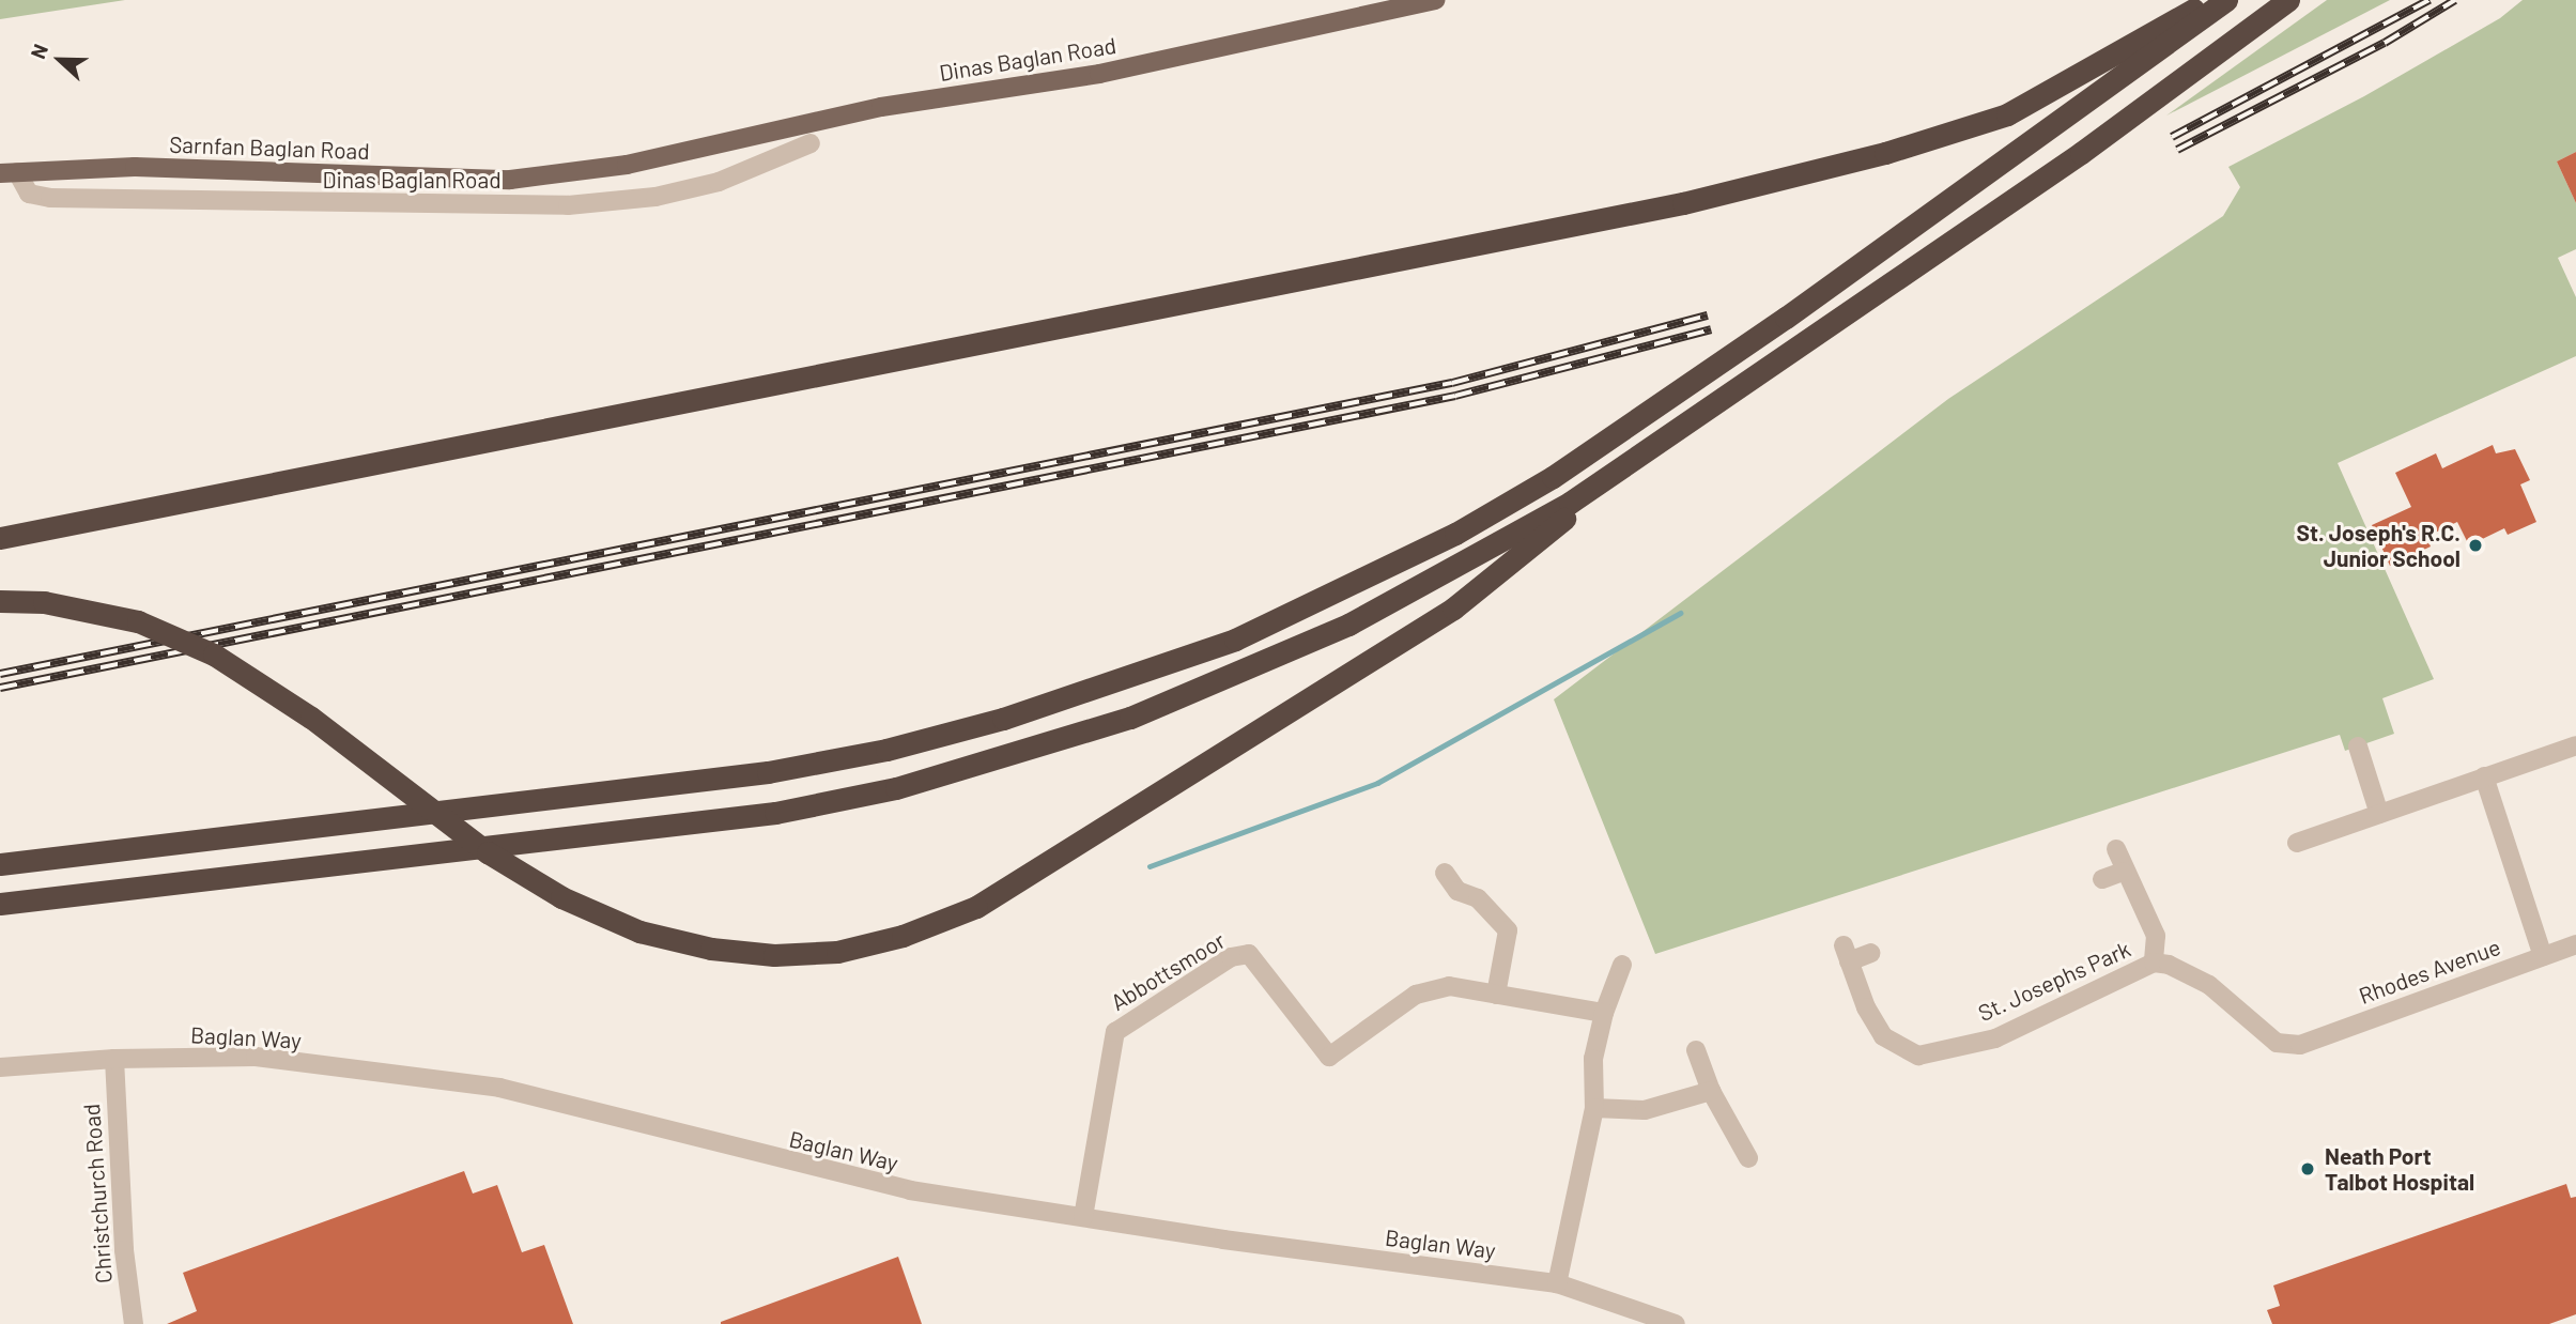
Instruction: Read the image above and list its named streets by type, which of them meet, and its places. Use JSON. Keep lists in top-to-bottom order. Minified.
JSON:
{"streets":{"main road":["Dinas Baglan Road","Sarnfan Baglan Road"],"street":["Abbottsmoor","Rhodes Avenue","St. Josephs Park","Baglan Way","Christchurch Road"]},"crossings":[["Dinas Baglan Road","Sarnfan Baglan Road"],["Abbottsmoor","Baglan Way"],["Rhodes Avenue","St. Josephs Park"],["Baglan Way","Christchurch Road"]],"places":["St. Joseph's R.C. Junior School","Neath Port Talbot Hospital"],"north":"left"}
